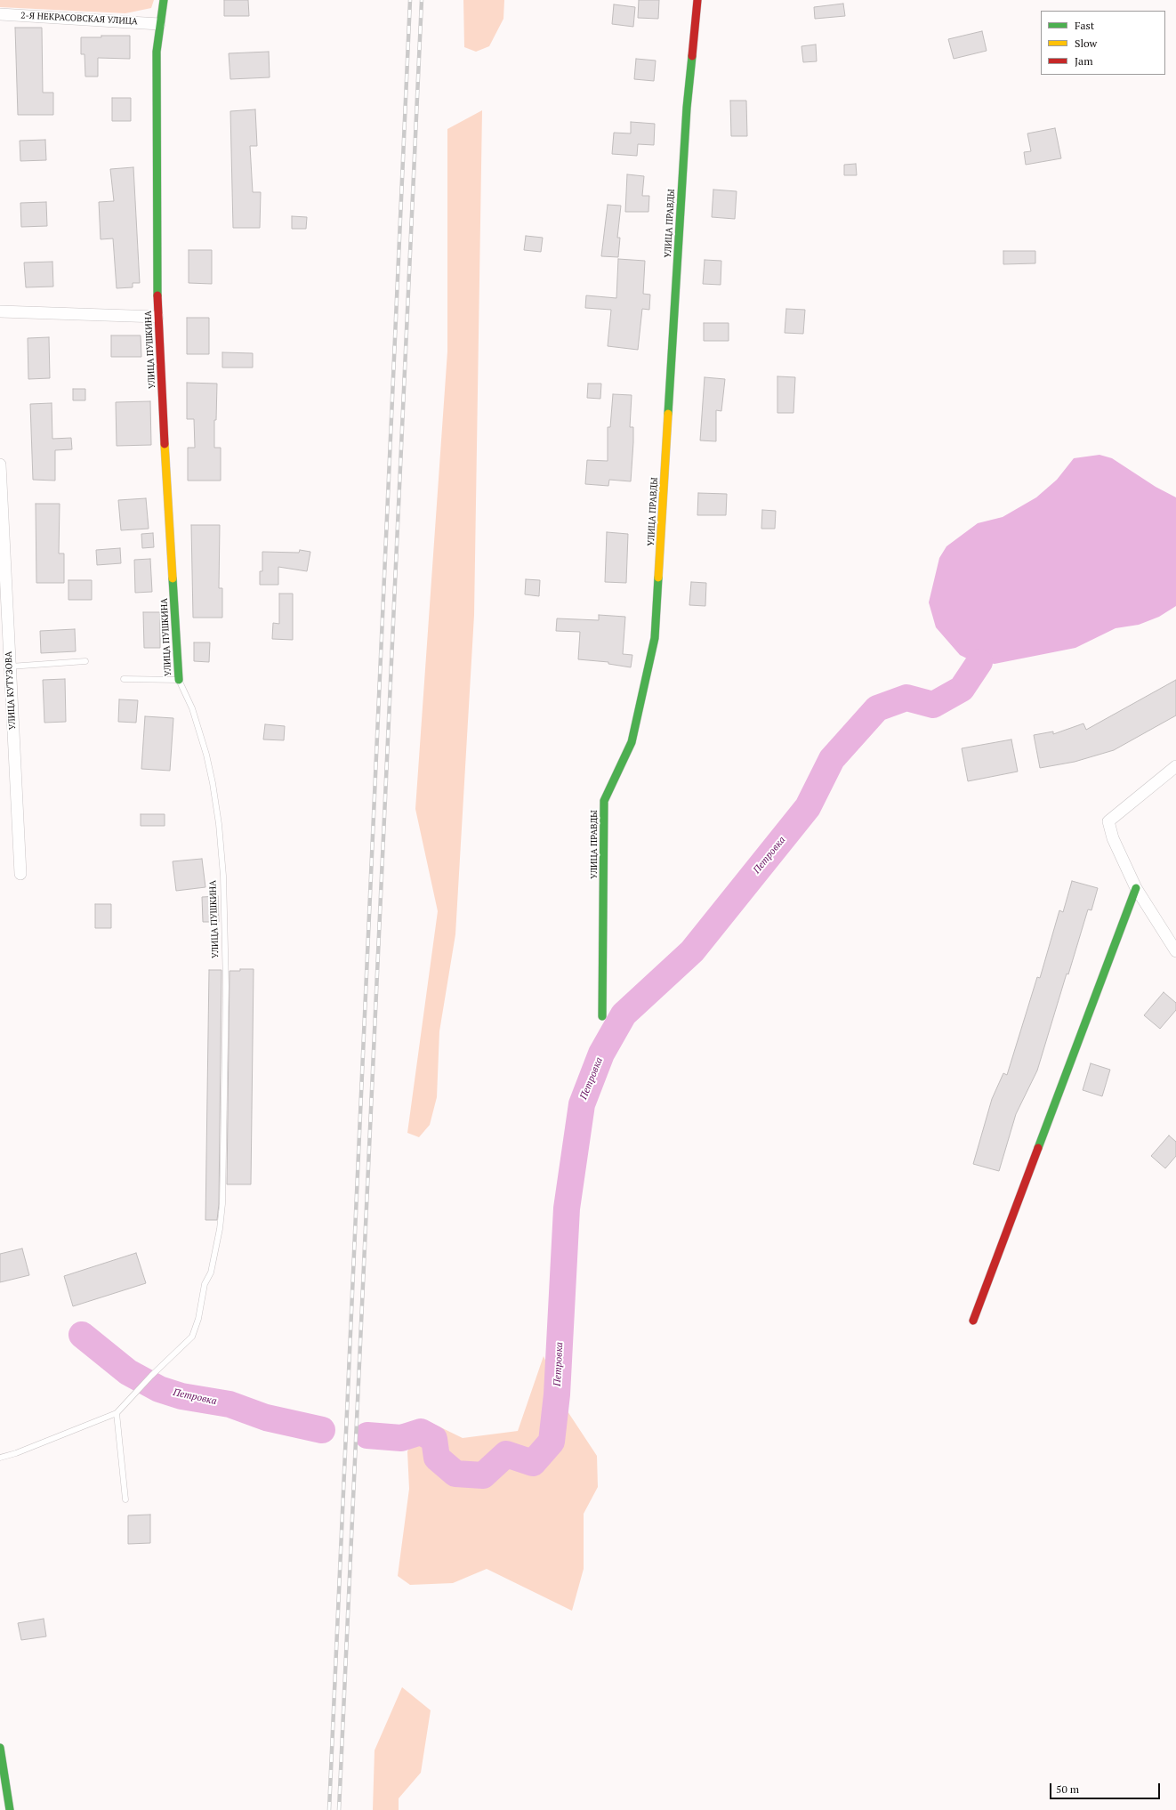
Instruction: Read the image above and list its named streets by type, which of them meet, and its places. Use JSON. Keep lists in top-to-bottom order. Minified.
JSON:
{"streets":{"street":["2-Я НЕКРАСОВСКАЯ УЛИЦА","УЛИЦА ПРАВДЫ","УЛИЦА ПУШКИНА","УЛИЦА КУТУЗОВА"]},"crossings":[["2-Я НЕКРАСОВСКАЯ УЛИЦА","УЛИЦА ПУШКИНА"]],"water":["Петровка"],"legend":["Fast","Slow","Jam"],"scale_bar":"50 m"}
